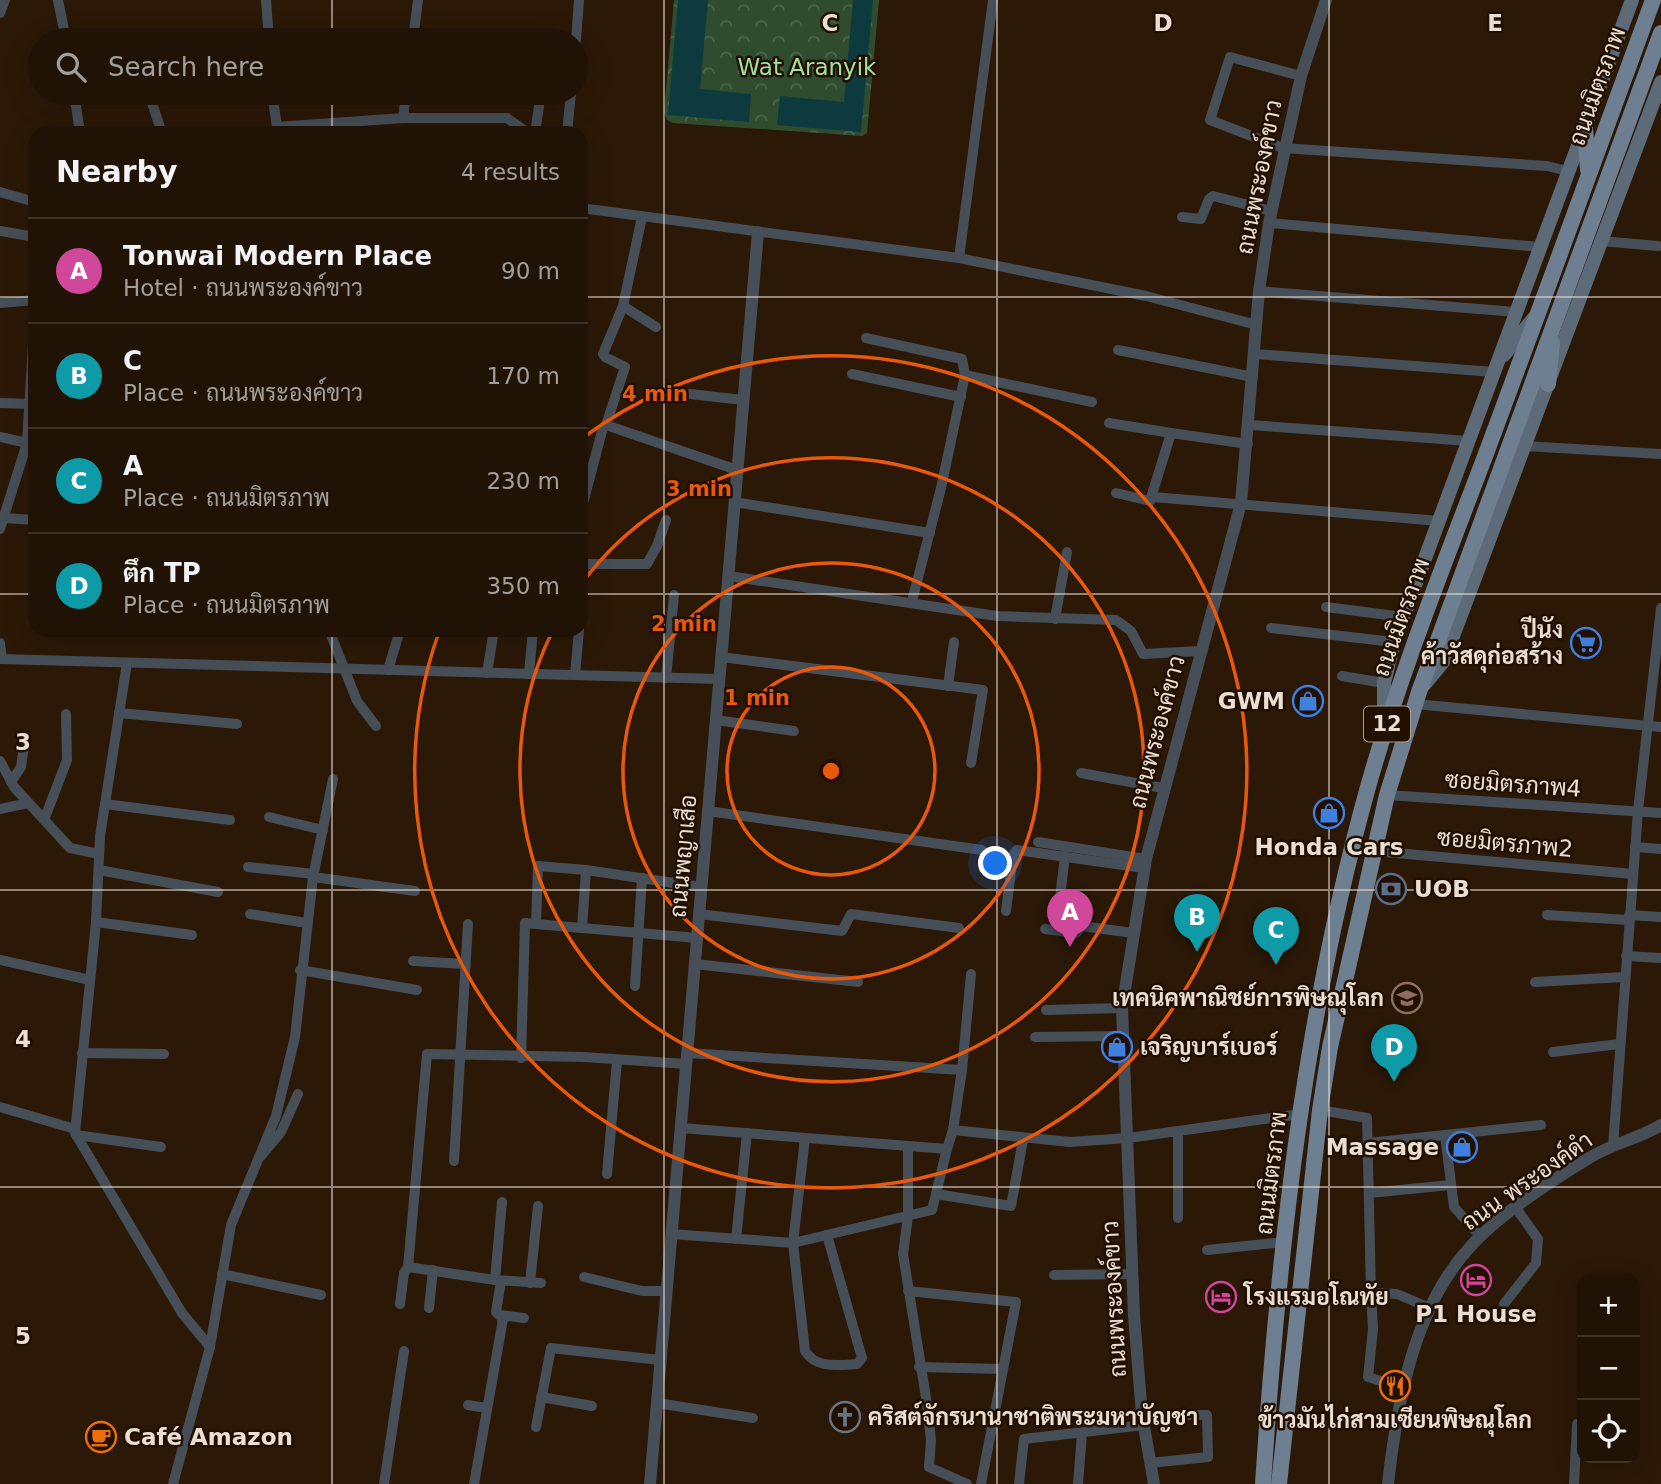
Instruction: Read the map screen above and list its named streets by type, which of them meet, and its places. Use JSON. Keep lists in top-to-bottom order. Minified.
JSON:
{"streets":{"main road":["ถนนมิตรภาพ","12"],"street":["ถนนพระองค์ขาว","ซอยมิตรภาพ4","ซอยมิตรภาพ2","ถนนพญาเสือ","ถนน พระองค์ดำ"]},"crossings":[["ถนนมิตรภาพ","ซอยมิตรภาพ4"],["ถนนมิตรภาพ","ซอยมิตรภาพ2"]],"parks":["Wat Aranyik"],"places":{"supermarket":["ปีนัง ค้าวัสดุก่อสร้าง"],"shop":["GWM","Honda Cars","เจริญบาร์เบอร์","Massage"],"bank":["UOB"],"school or university":["เทคนิคพาณิชย์การพิษณุโลก"],"hotel":["P1 House","โรงแรมอโณทัย"],"restaurant":["ข้าวมันไก่สามเซียนพิษณุโลก"],"church":["คริสต์จักรนานาชาติพระมหาบัญชา"],"cafe":["Café Amazon"]},"page":{"search":"Search here","heading":["Nearby","4 results"],"list":[{"mark":"A","name":"Tonwai Modern Place","note":"Hotel · ถนนพระองค์ขาว","value":"90 m"},{"mark":"B","name":"C","note":"Place · ถนนพระองค์ขาว","value":"170 m"},{"mark":"C","name":"A","note":"Place · ถนนมิตรภาพ","value":"230 m"},{"mark":"D","name":"ตึก TP","note":"Place · ถนนมิตรภาพ","value":"350 m"}],"pins":["A","B","C","D"],"map_buttons":["+","−"]},"grid":{"columns":["C","D","E"],"rows":["3","4","5"]},"rings":["4 min","3 min","2 min","1 min"]}
